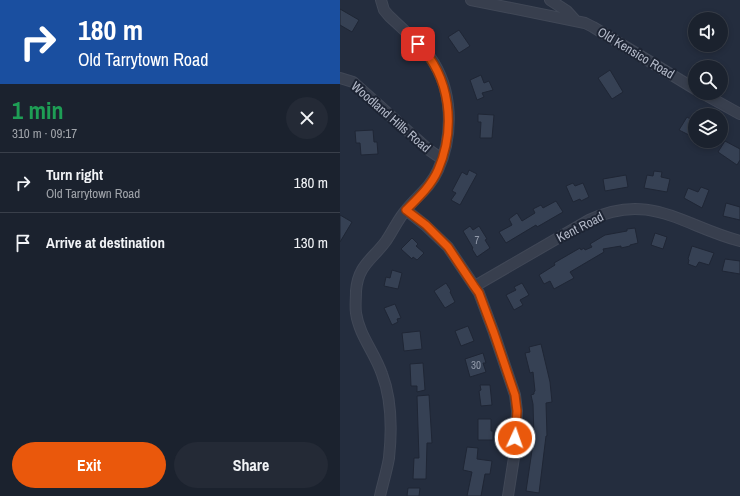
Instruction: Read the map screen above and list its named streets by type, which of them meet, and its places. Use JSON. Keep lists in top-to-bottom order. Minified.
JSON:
{"streets":{"street":["Old Kensico Road","Woodland Hills Road","Kent Road"]},"house_numbers":["7","30"],"page":{"turn":["180 m","Old Tarrytown Road"],"heading":["1 min","310 m · 09:17"],"list":[{"name":"Turn right","note":"Old Tarrytown Road","value":"180 m"},{"name":"Arrive at destination","value":"130 m"}],"buttons":["Exit","Share"]}}
